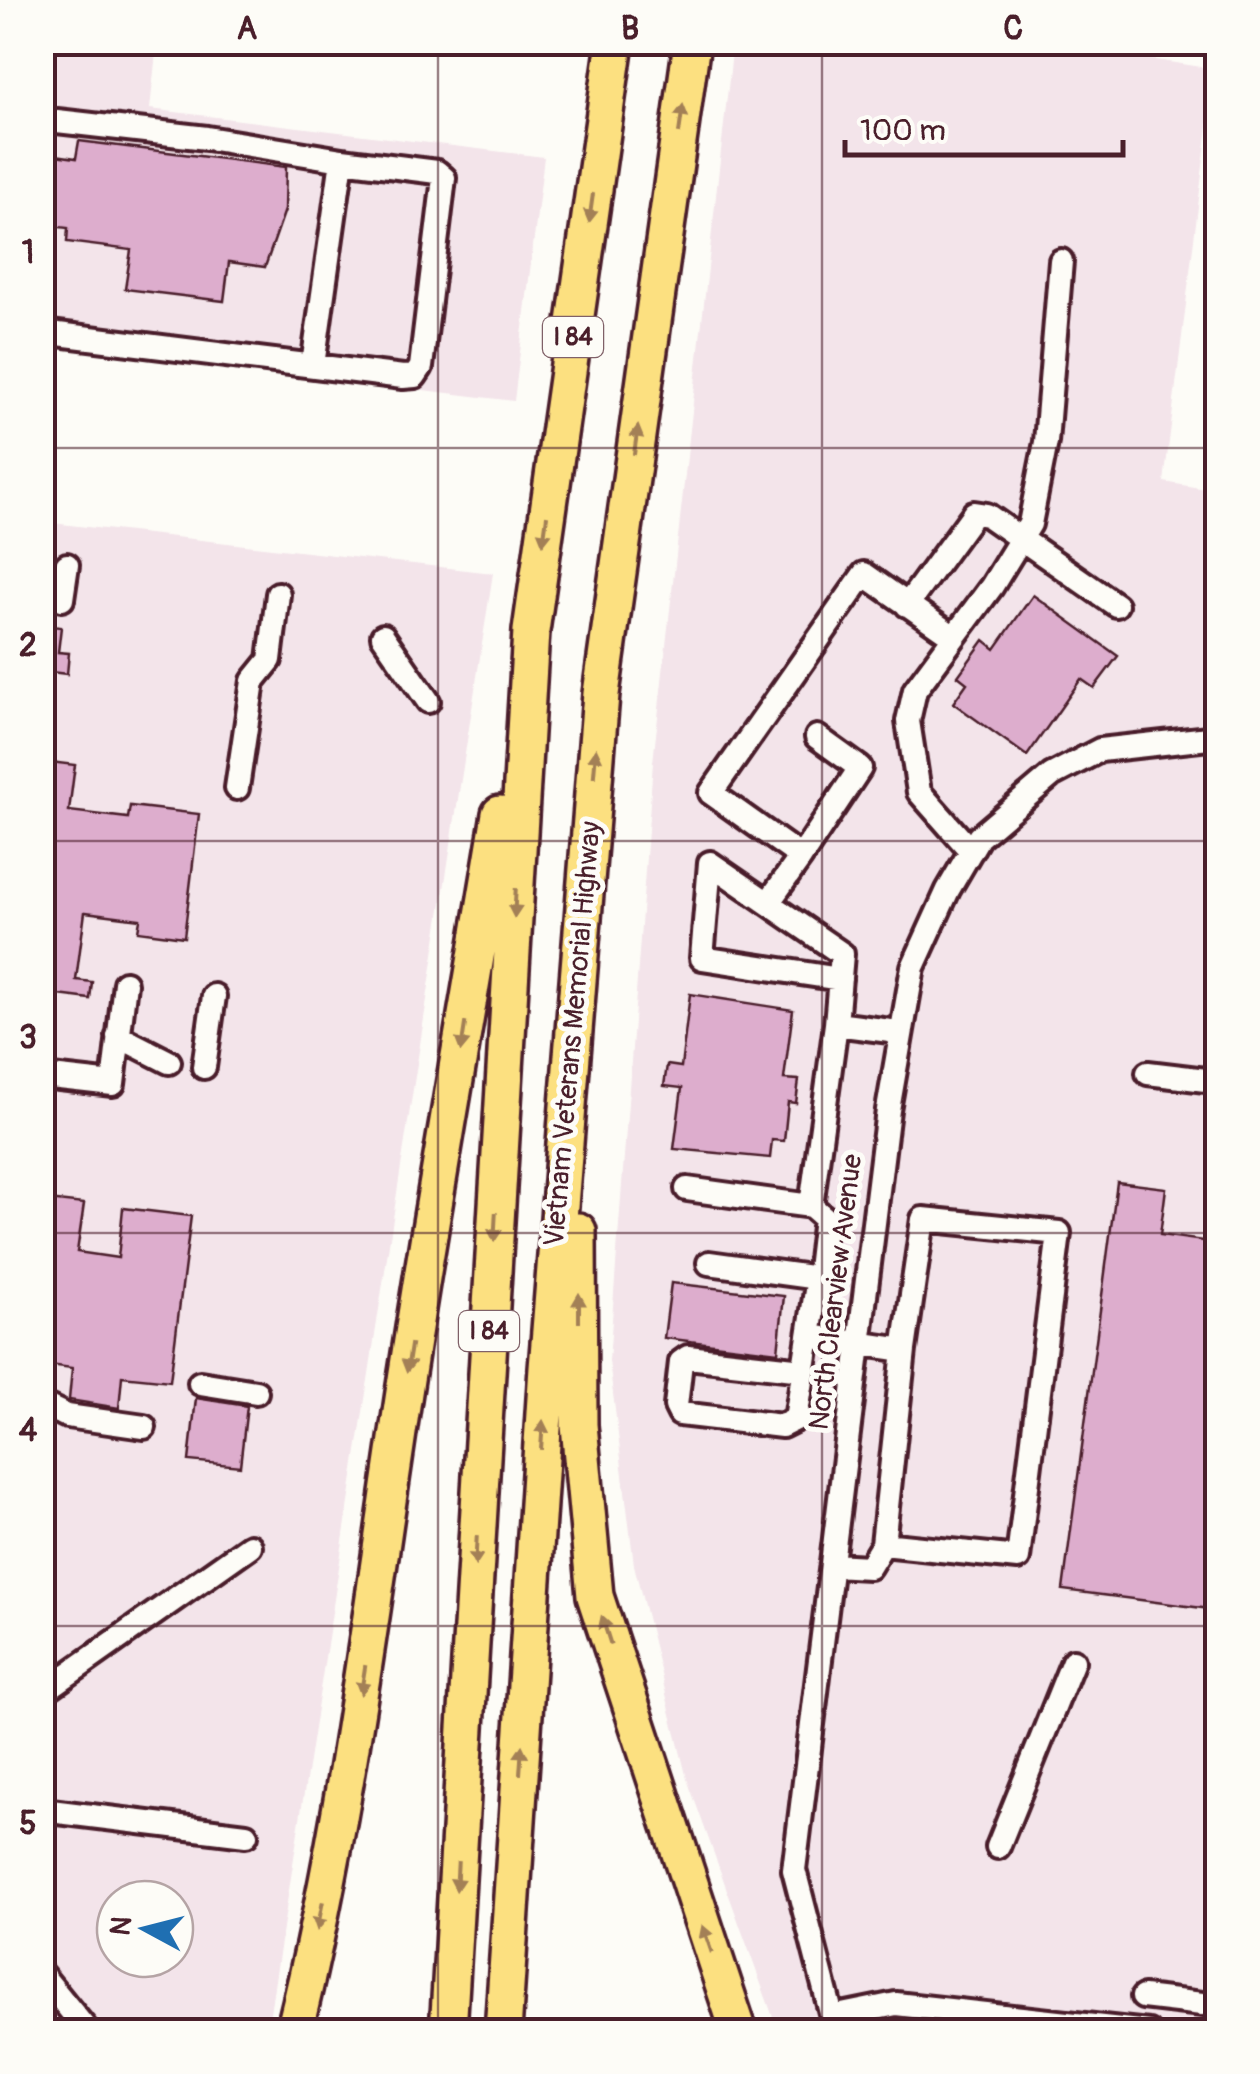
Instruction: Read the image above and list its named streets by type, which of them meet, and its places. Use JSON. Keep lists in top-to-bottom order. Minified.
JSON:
{"streets":{"highway":["I 84","Vietnam Veterans Memorial Highway"],"street":["North Clearview Avenue"]},"scale_bar":"100 m","north":"left","grid":{"columns":["A","B","C"],"rows":["1","2","3","4","5"]}}
